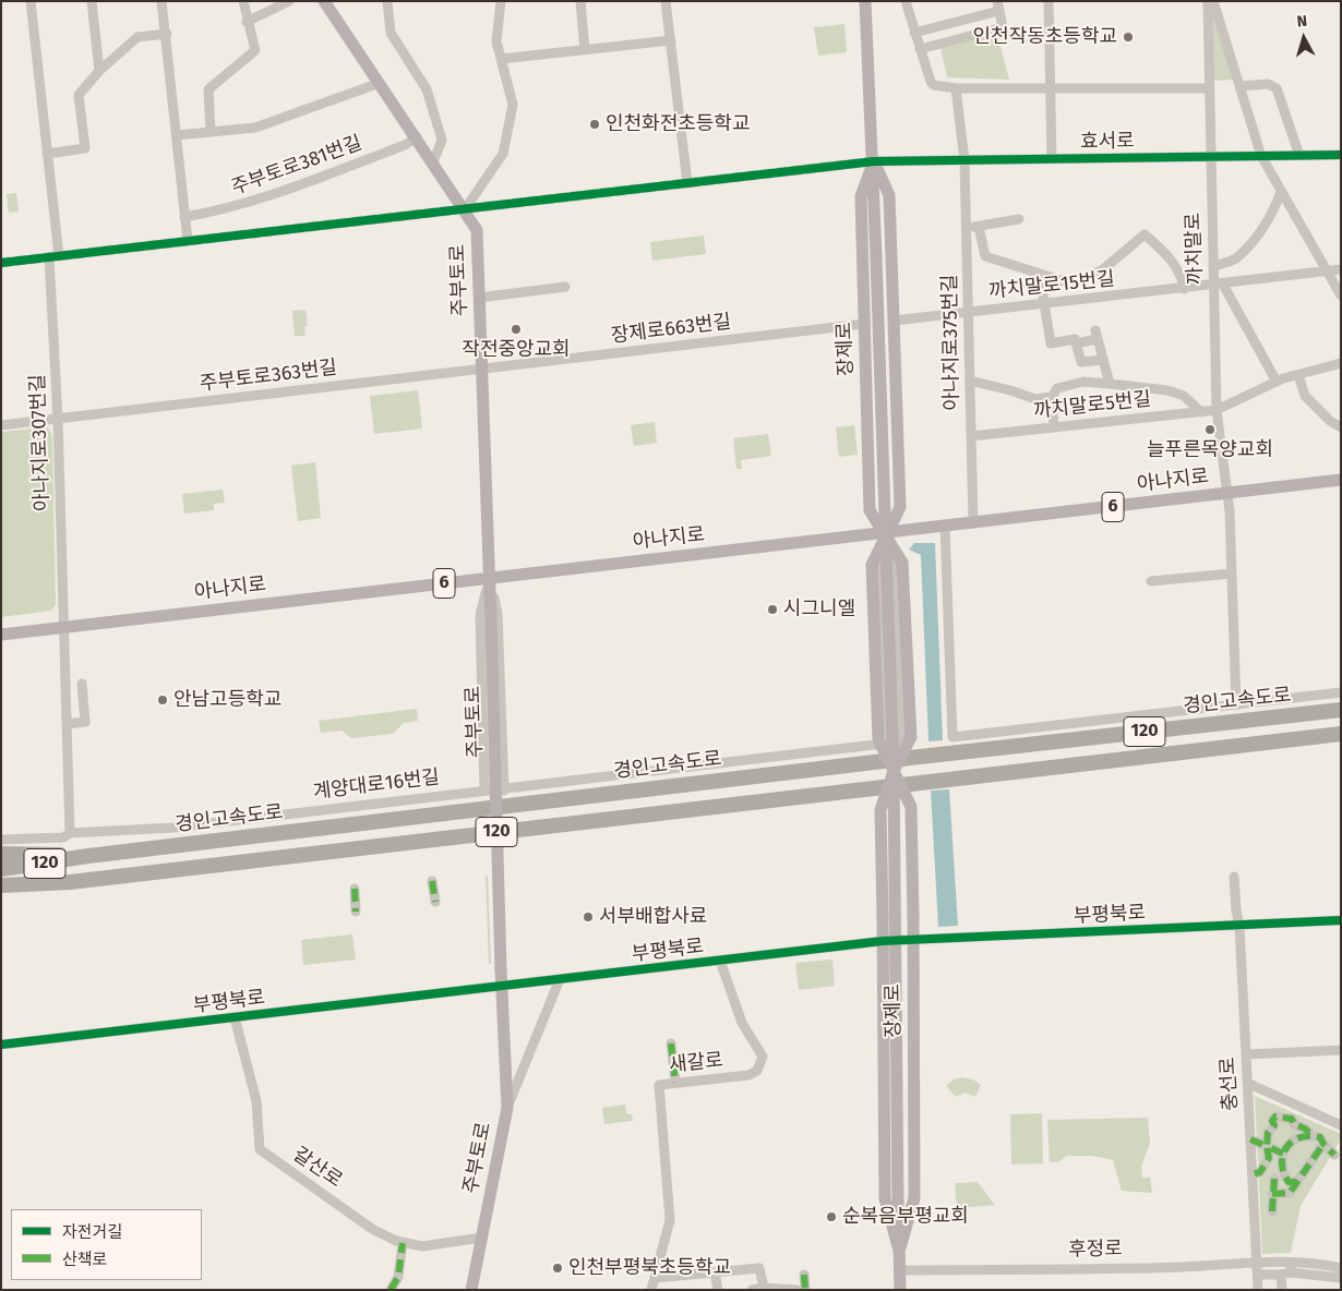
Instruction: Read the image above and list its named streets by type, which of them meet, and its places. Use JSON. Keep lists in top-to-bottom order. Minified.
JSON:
{"streets":{"highway":["경인고속도로","120"],"main road":["주부토로","장제로","아나지로","6"],"street":["효서로","주부토로381번길","까치말로","까치말로15번길","장제로663번길","아나지로375번길","주부토로363번길","까치말로5번길","아나지로307번길","계양대로16번길","부평북로","새갈로","충선로","갈산로","후정로"]},"crossings":[["효서로","까치말로"],["효서로","아나지로375번길"],["효서로","장제로"],["주부토로381번길","주부토로"],["까치말로","까치말로15번길"],["까치말로","까치말로5번길"],["까치말로","아나지로"],["주부토로","장제로663번길"],["주부토로","주부토로363번길"],["주부토로","아나지로"],["주부토로","부평북로"],["주부토로","갈산로"],["까치말로15번길","아나지로375번길"],["까치말로15번길","장제로"],["장제로663번길","장제로"],["장제로663번길","주부토로363번길"],["아나지로375번길","까치말로5번길"],["아나지로375번길","아나지로"],["장제로","아나지로"],["장제로","부평북로"],["장제로","후정로"],["주부토로363번길","아나지로307번길"],["아나지로307번길","아나지로"],["아나지로307번길","계양대로16번길"],["부평북로","새갈로"],["부평북로","충선로"],["부평북로","갈산로"],["충선로","후정로"]],"places":["인천작동초등학교","인천화전초등학교","작전중앙교회","늘푸른목양교회","시그니엘","안남고등학교","서부배합사료","순복음부평교회","인천부평북초등학교"],"legend":["자전거길","산책로"],"north":"top"}
